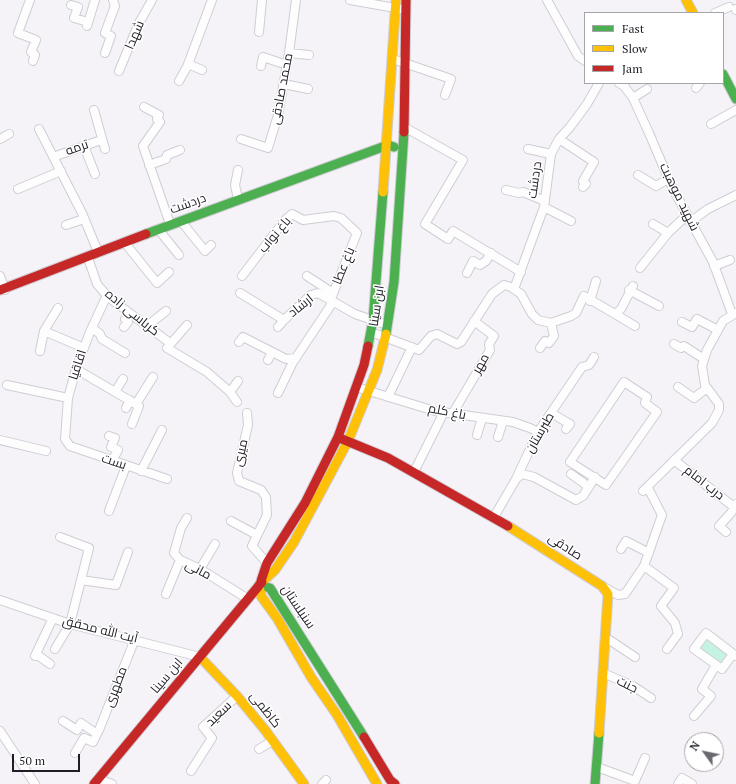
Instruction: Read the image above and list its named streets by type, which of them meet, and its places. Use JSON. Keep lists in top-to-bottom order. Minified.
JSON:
{"streets":{"street":["شهدا","محمد صادقی","ترمه","دردشت","شهید موهبت","باغ نواب","باغ عطا","ارشاد","ابن سینا","کرباسی زاده","مهر","اقاقیا","باغ کلم","طبرستان","میری","بست","درب امام","صادقی","مانی","سنبلستان","آیت الله محقق","جنت","مطهری","کاظمی","سعید"]},"crossings":[["دردشت","ابن سینا"],["دردشت","کرباسی زاده"],["باغ نواب","باغ عطا"],["باغ عطا","ارشاد"],["ارشاد","ابن سینا"],["ابن سینا","باغ کلم"],["ابن سینا","میری"],["ابن سینا","صادقی"],["ابن سینا","مانی"],["ابن سینا","سنبلستان"],["ابن سینا","آیت الله محقق"],["ابن سینا","کاظمی"],["کرباسی زاده","اقاقیا"],["مهر","باغ کلم"],["اقاقیا","بست"],["باغ کلم","طبرستان"],["طبرستان","صادقی"],["آیت الله محقق","مطهری"],["آیت الله محقق","کاظمی"],["کاظمی","سعید"]],"legend":["Fast","Slow","Jam"],"scale_bar":"50 m","north":"top left"}
